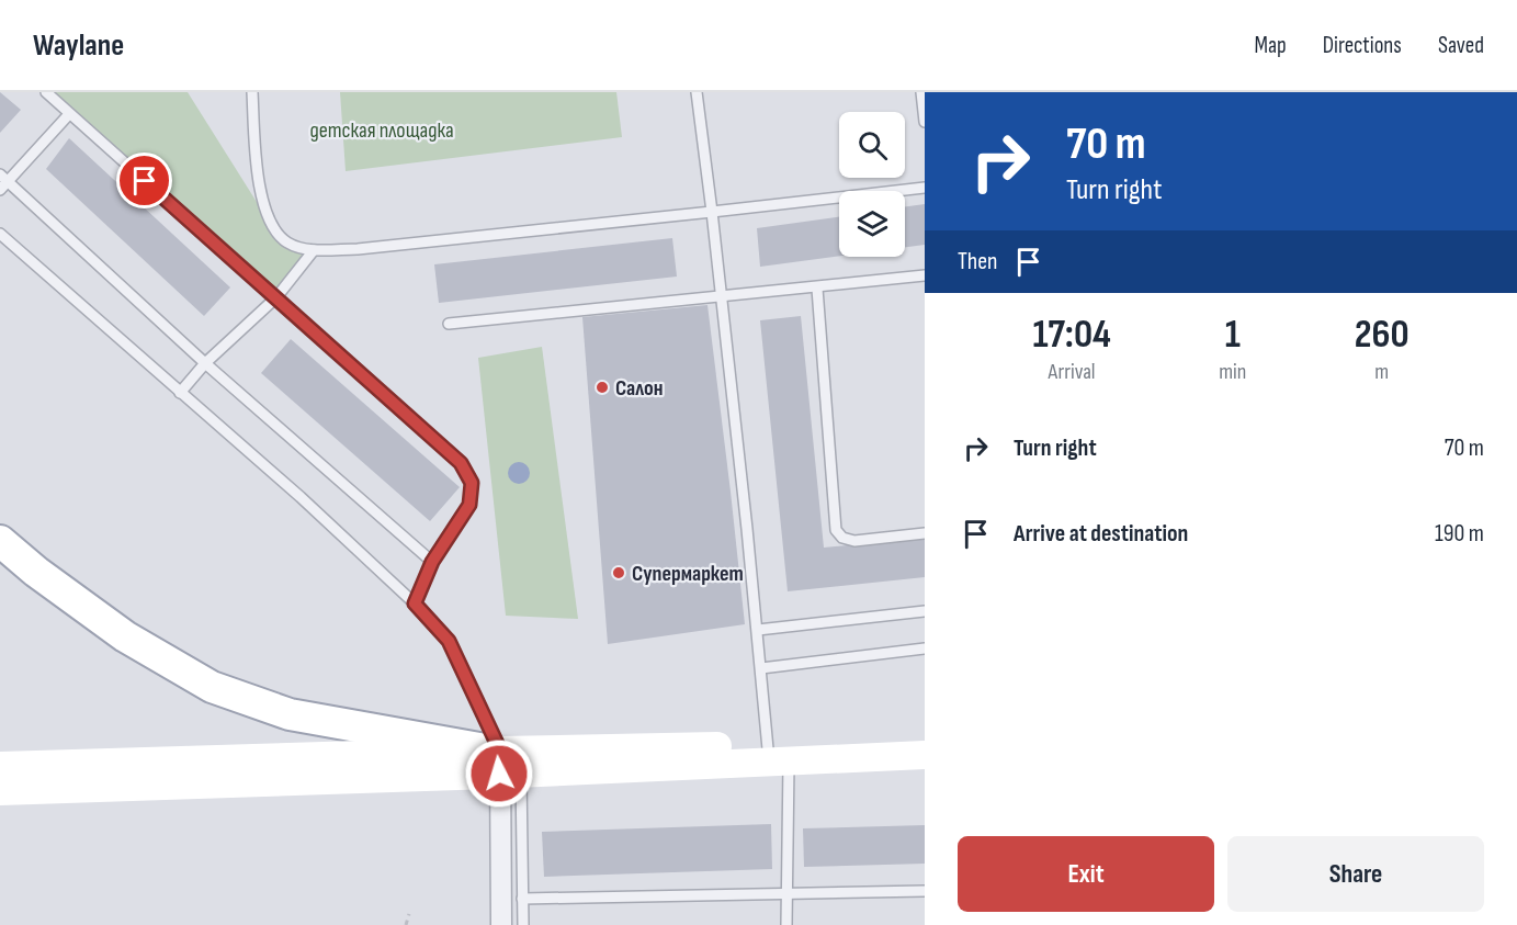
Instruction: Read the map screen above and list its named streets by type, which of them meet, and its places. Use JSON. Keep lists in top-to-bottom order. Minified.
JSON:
{"parks":["детская площадка"],"places":["Салон","Супермаркет"],"page":{"header":"Waylane","nav":["Map","Directions","Saved"],"turn":["70 m","Turn right"],"then":"Then","eta":["17:04","Arrival","1","min","260","m"],"list":[{"name":"Turn right","value":"70 m"},{"name":"Arrive at destination","value":"190 m"}],"buttons":["Exit","Share"]}}
